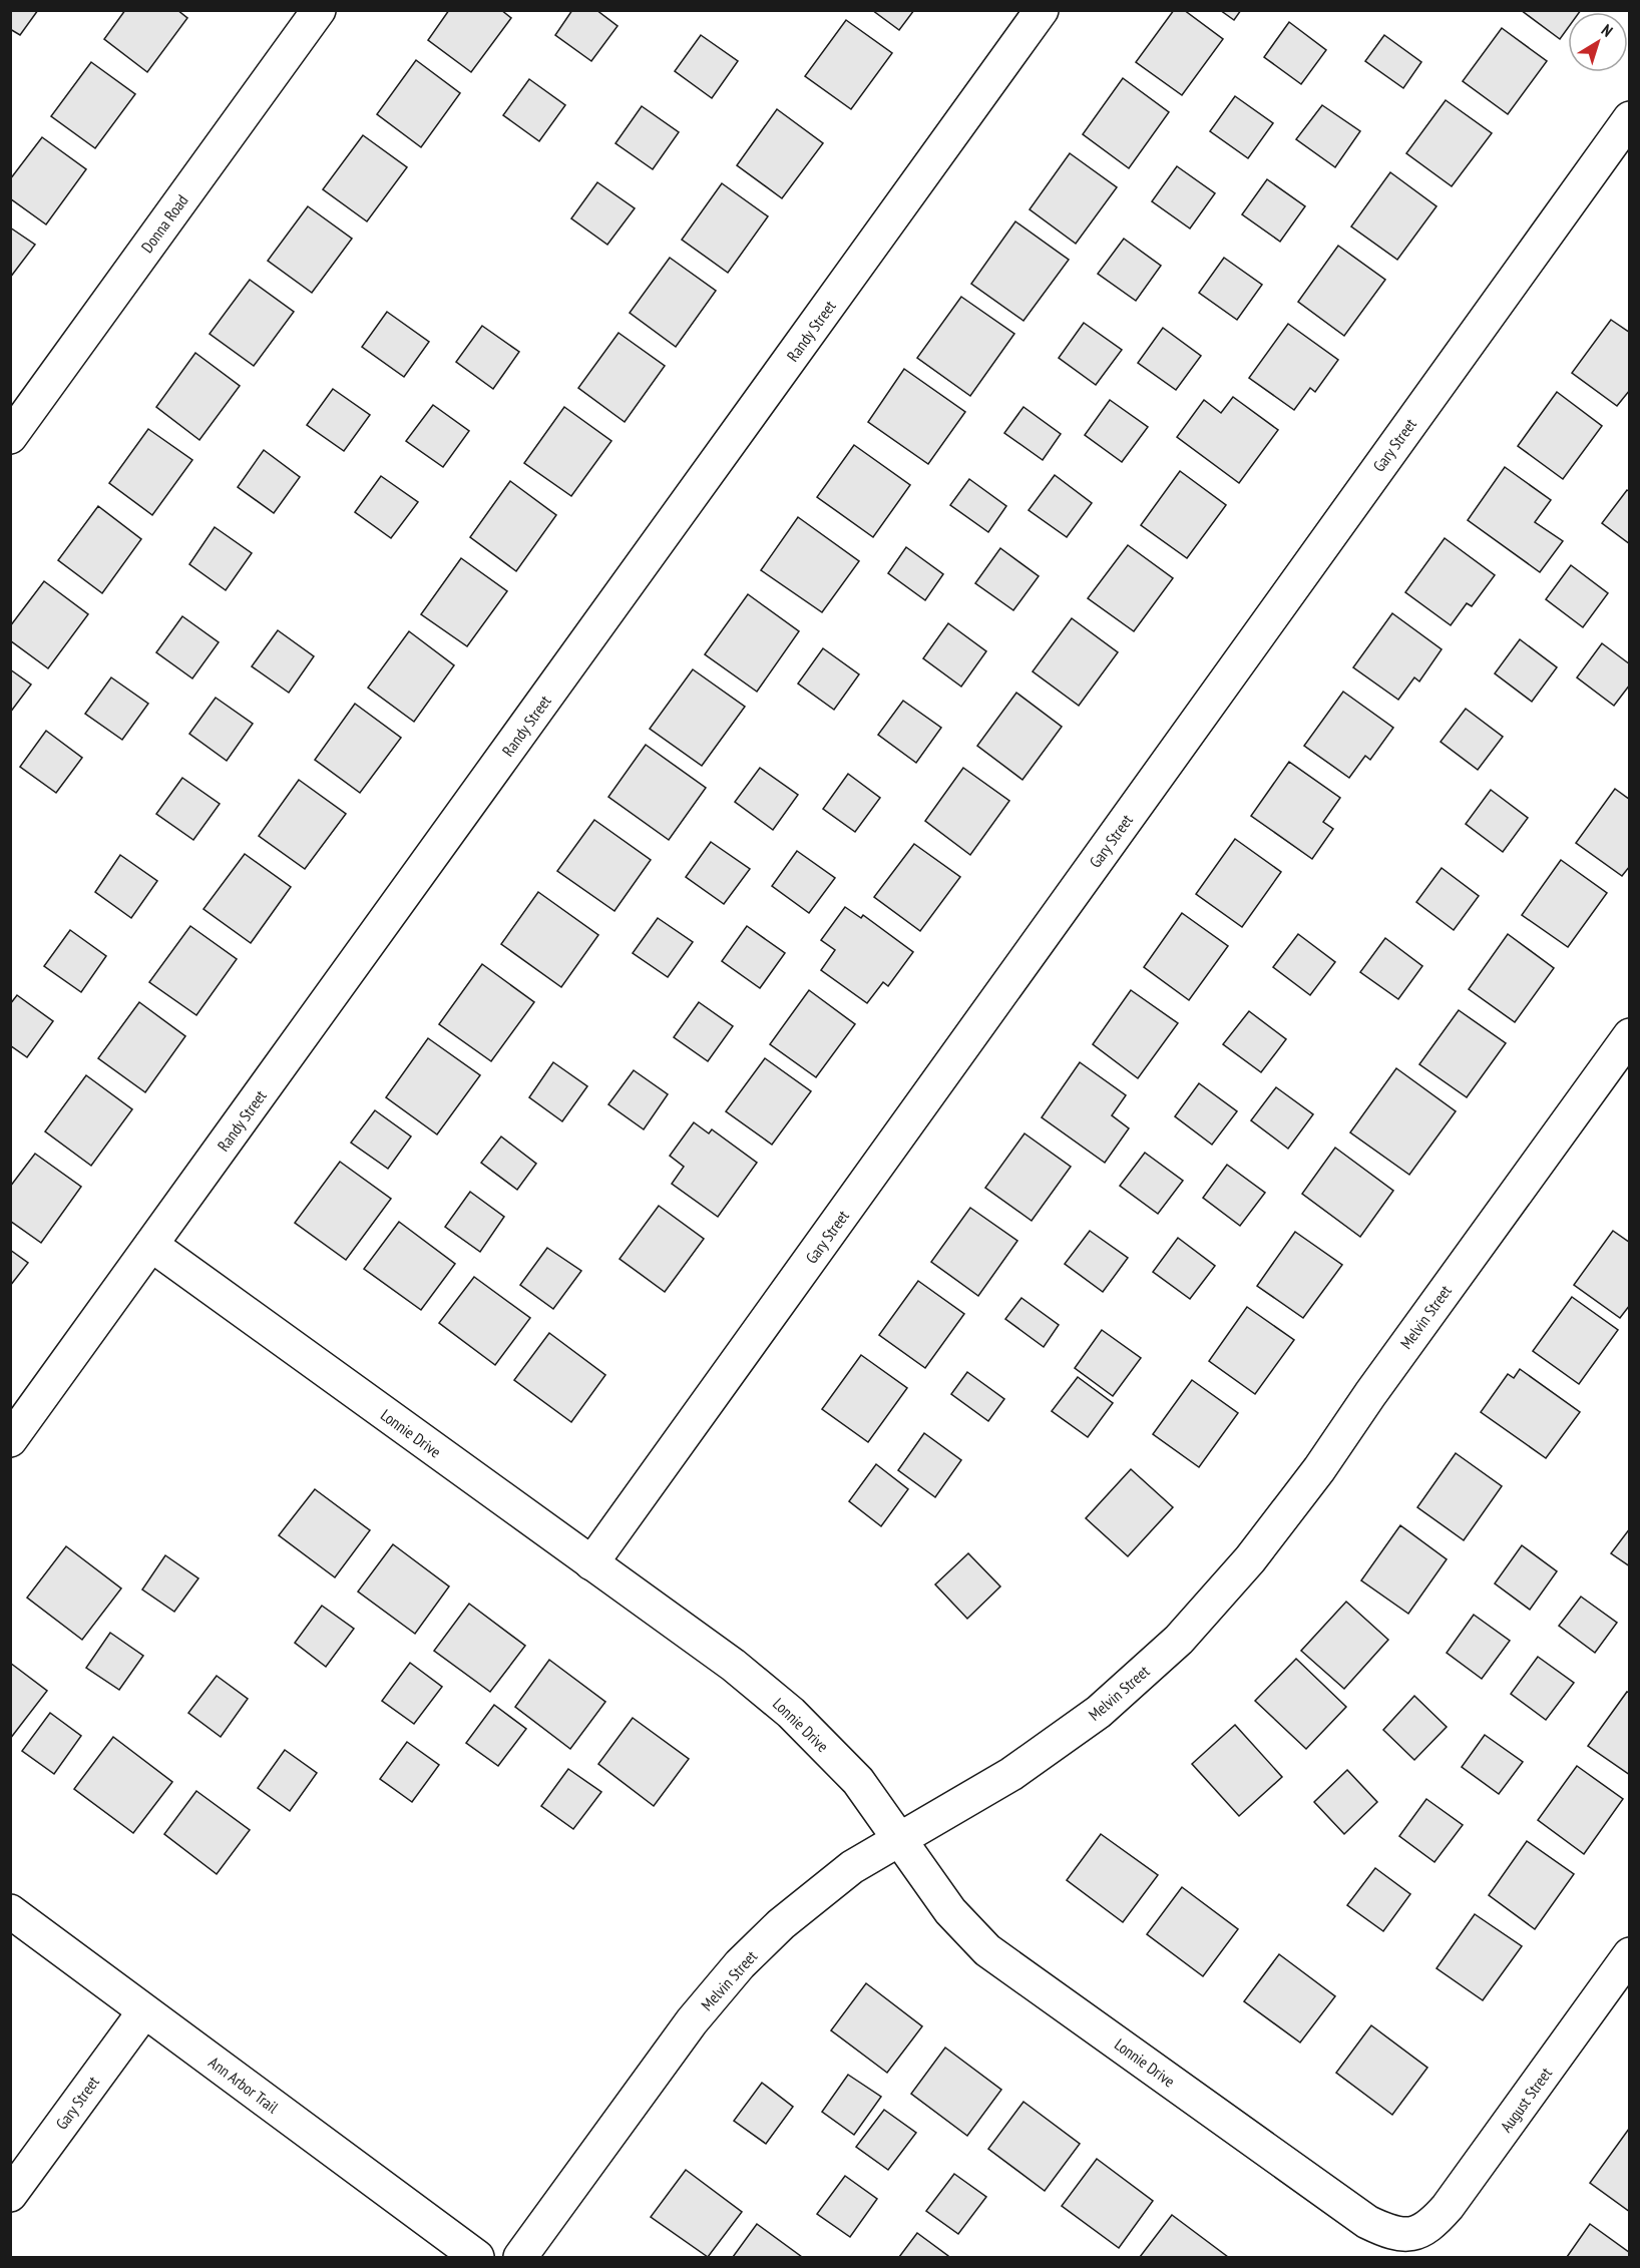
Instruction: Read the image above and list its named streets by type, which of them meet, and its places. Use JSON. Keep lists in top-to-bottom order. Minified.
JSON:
{"streets":{"street":["Donna Road","Randy Street","Gary Street","Melvin Street","Lonnie Drive","Ann Arbor Trail","August Street"]},"crossings":[["Randy Street","Lonnie Drive"],["Gary Street","Lonnie Drive"],["Gary Street","Ann Arbor Trail"],["Melvin Street","Lonnie Drive"],["Lonnie Drive","August Street"]],"north":"top right"}
